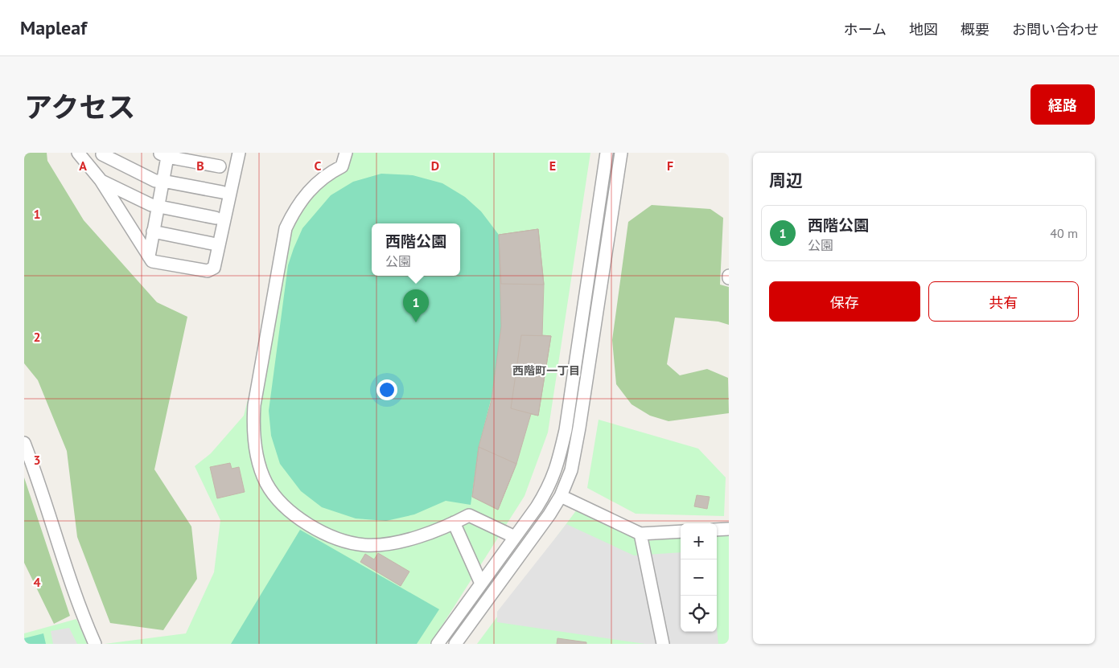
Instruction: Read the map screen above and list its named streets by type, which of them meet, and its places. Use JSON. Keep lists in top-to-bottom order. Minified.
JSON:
{"districts":["西階町一丁目"],"page":{"header":"Mapleaf","nav":["ホーム","地図","概要","お問い合わせ"],"title":"アクセス","buttons":["経路",["保存","共有"]],"heading":"周辺","list":[{"mark":"1","name":"西階公園","note":"公園","value":"40 m"}],"popup":["西階公園","公園"],"pins":"1","map_buttons":["+","−"]},"grid":{"columns":["A","B","C","D","E","F"],"rows":["1","2","3","4"]}}
